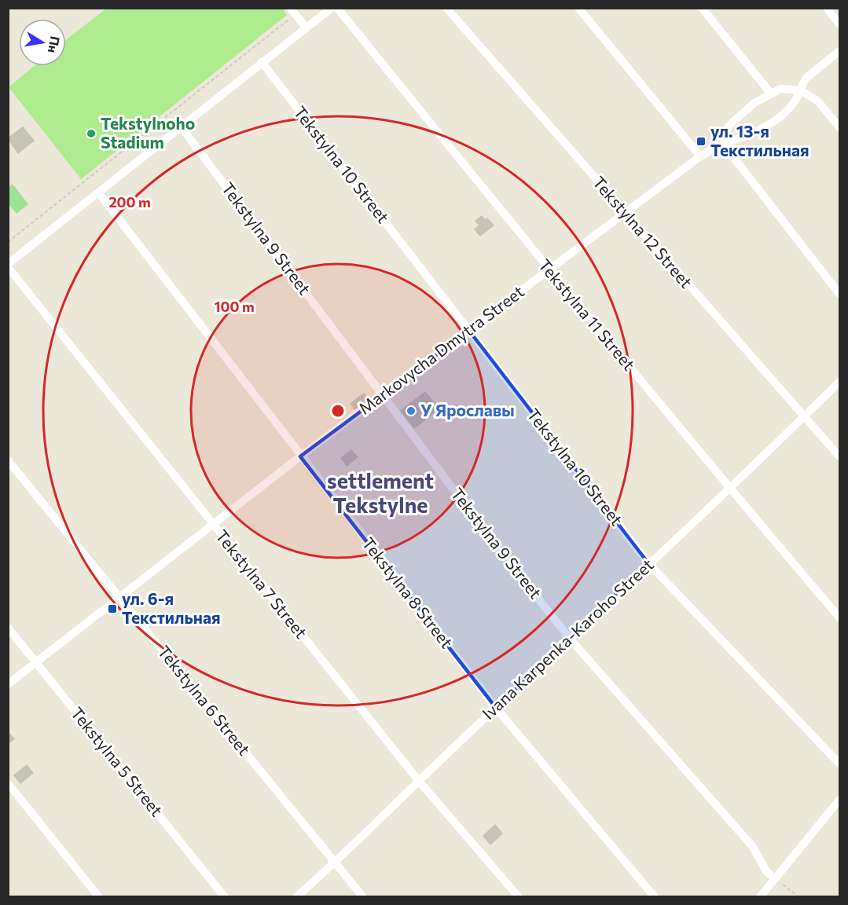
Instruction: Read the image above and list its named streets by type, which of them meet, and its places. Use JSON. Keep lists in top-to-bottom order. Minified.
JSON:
{"streets":{"street":["Tekstylna 10 Street","Tekstylna 12 Street","Tekstylna 9 Street","Tekstylna 11 Street","Markovycha Dmytra Street","Tekstylna 7 Street","Tekstylna 8 Street","Ivana Karpenka-Karoho Street","Tekstylna 6 Street","Tekstylna 5 Street"]},"crossings":[["Tekstylna 10 Street","Markovycha Dmytra Street"],["Tekstylna 10 Street","Ivana Karpenka-Karoho Street"],["Tekstylna 12 Street","Markovycha Dmytra Street"],["Tekstylna 12 Street","Ivana Karpenka-Karoho Street"],["Tekstylna 9 Street","Markovycha Dmytra Street"],["Tekstylna 9 Street","Ivana Karpenka-Karoho Street"],["Tekstylna 11 Street","Markovycha Dmytra Street"],["Tekstylna 11 Street","Ivana Karpenka-Karoho Street"],["Markovycha Dmytra Street","Tekstylna 7 Street"],["Markovycha Dmytra Street","Tekstylna 8 Street"],["Markovycha Dmytra Street","Tekstylna 6 Street"],["Markovycha Dmytra Street","Tekstylna 5 Street"],["Tekstylna 7 Street","Ivana Karpenka-Karoho Street"],["Tekstylna 8 Street","Ivana Karpenka-Karoho Street"],["Ivana Karpenka-Karoho Street","Tekstylna 6 Street"]],"districts":["settlement Tekstylne"],"places":{"other":["Tekstylnoho Stadium","У Ярославы"],"transit":["ул. 13-я Текстильная","ул. 6-я Текстильная"]},"north":"right","rings":["200 m","100 m"]}
